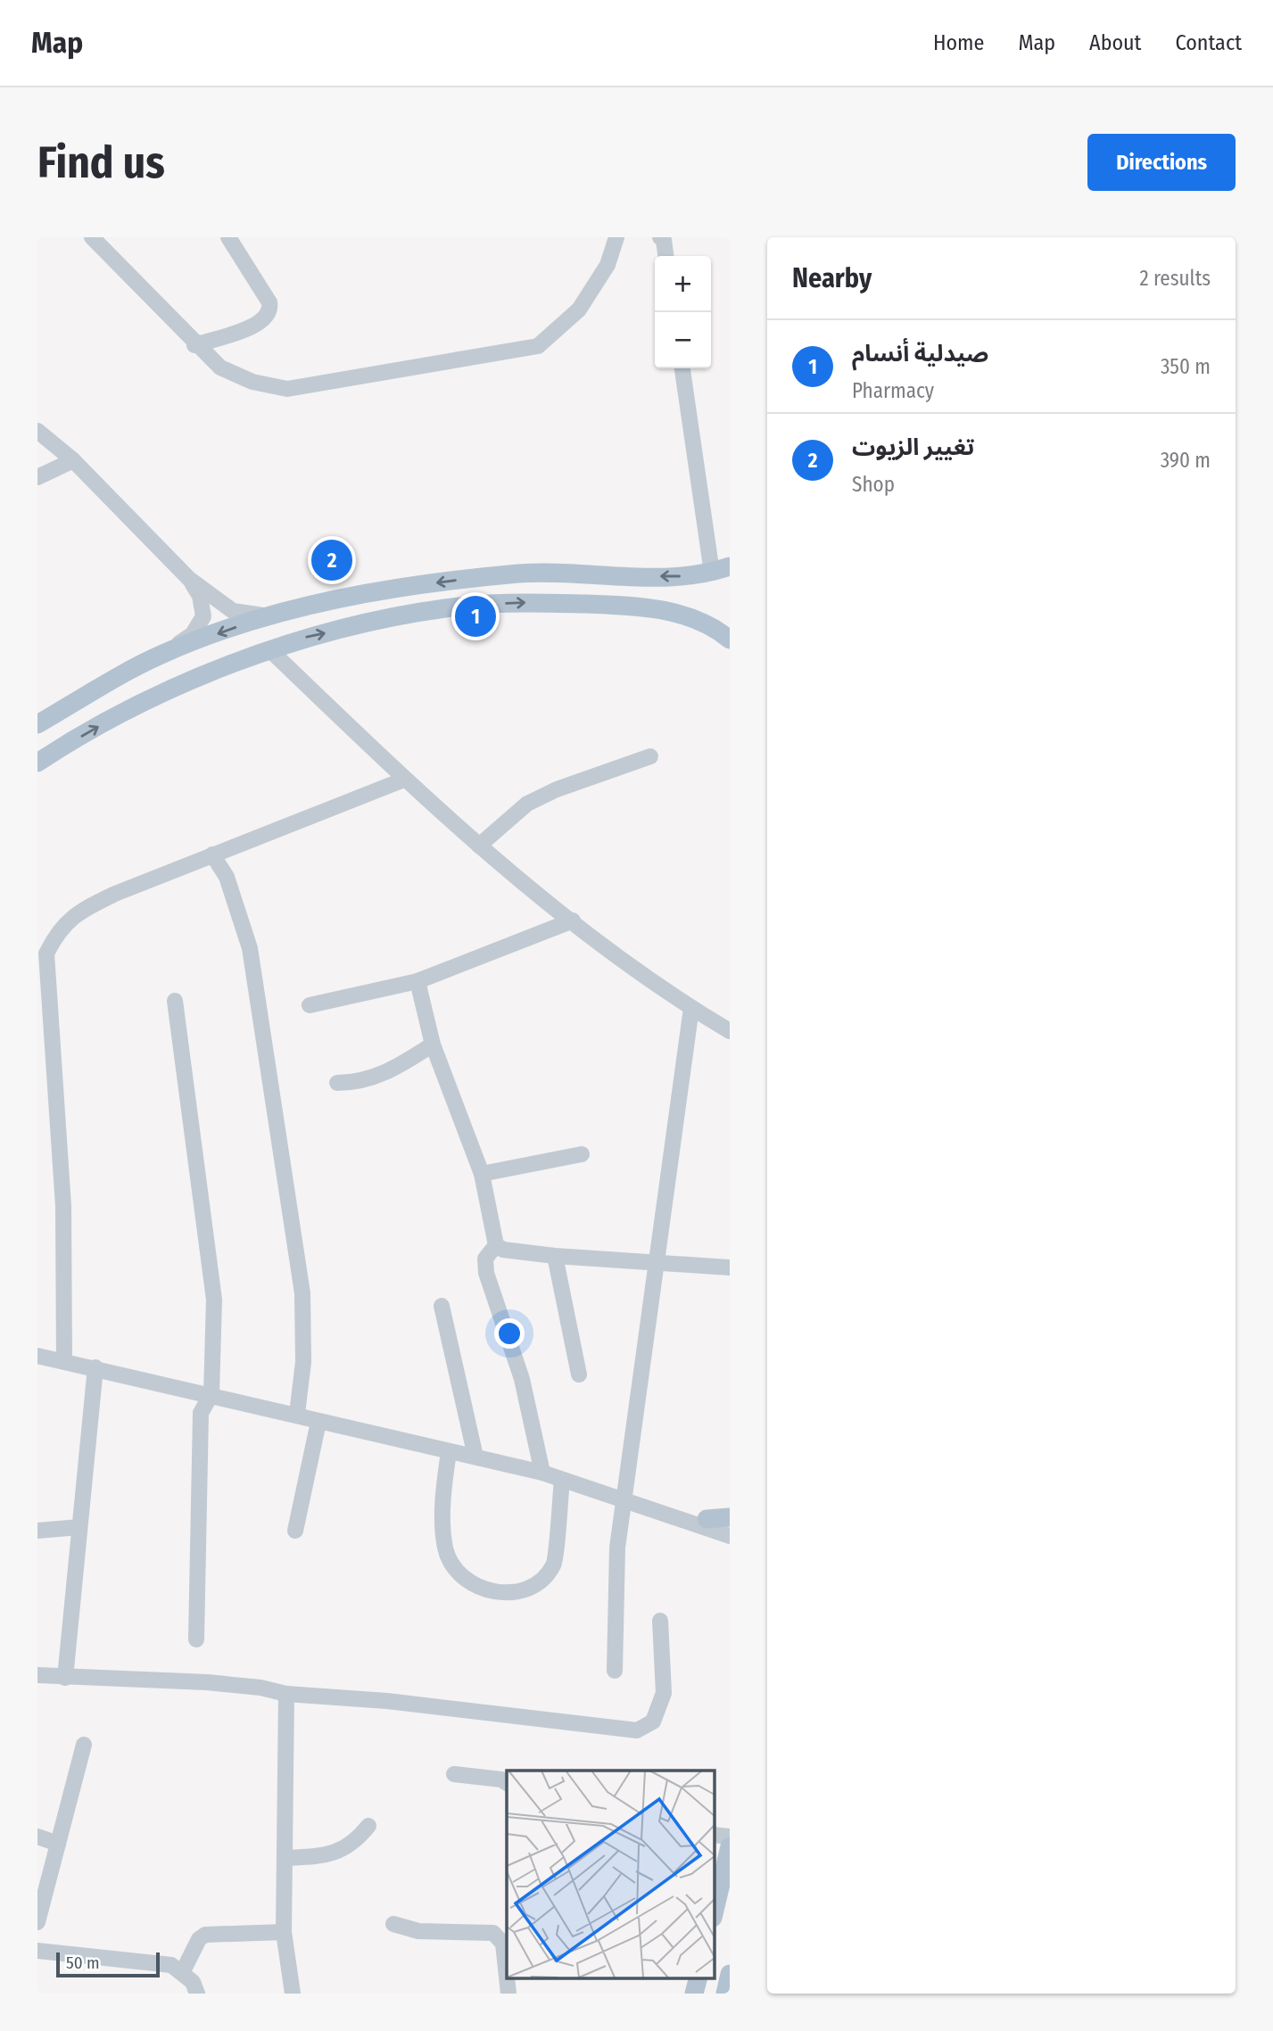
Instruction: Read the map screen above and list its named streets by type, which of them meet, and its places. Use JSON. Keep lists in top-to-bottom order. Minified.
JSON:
{"scale_bar":"50 m","page":{"header":"Map","nav":["Home","Map","About","Contact"],"buttons":"Directions","title":"Find us","heading":["Nearby","2 results"],"map_buttons":["+","−"],"list":[{"mark":"1","name":"صيدلية أنسام","note":"Pharmacy","value":"350 m"},{"mark":"2","name":"تغيير الزيوت","note":"Shop","value":"390 m"}],"pins":["2","1"],"scale":"50 m"}}
